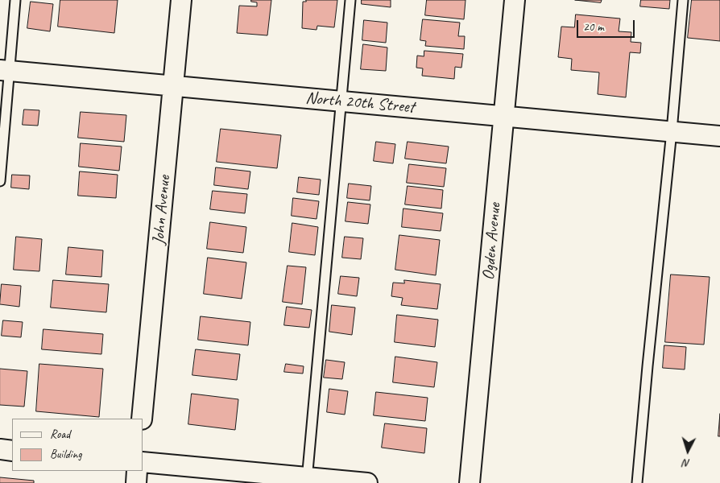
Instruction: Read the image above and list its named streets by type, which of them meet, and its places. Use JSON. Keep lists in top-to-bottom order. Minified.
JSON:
{"streets":{"street":["North 20th Street","John Avenue","Ogden Avenue"]},"crossings":[["North 20th Street","John Avenue"],["North 20th Street","Ogden Avenue"]],"legend":["Road","Building"],"scale_bar":"20 m","north":"bottom"}
